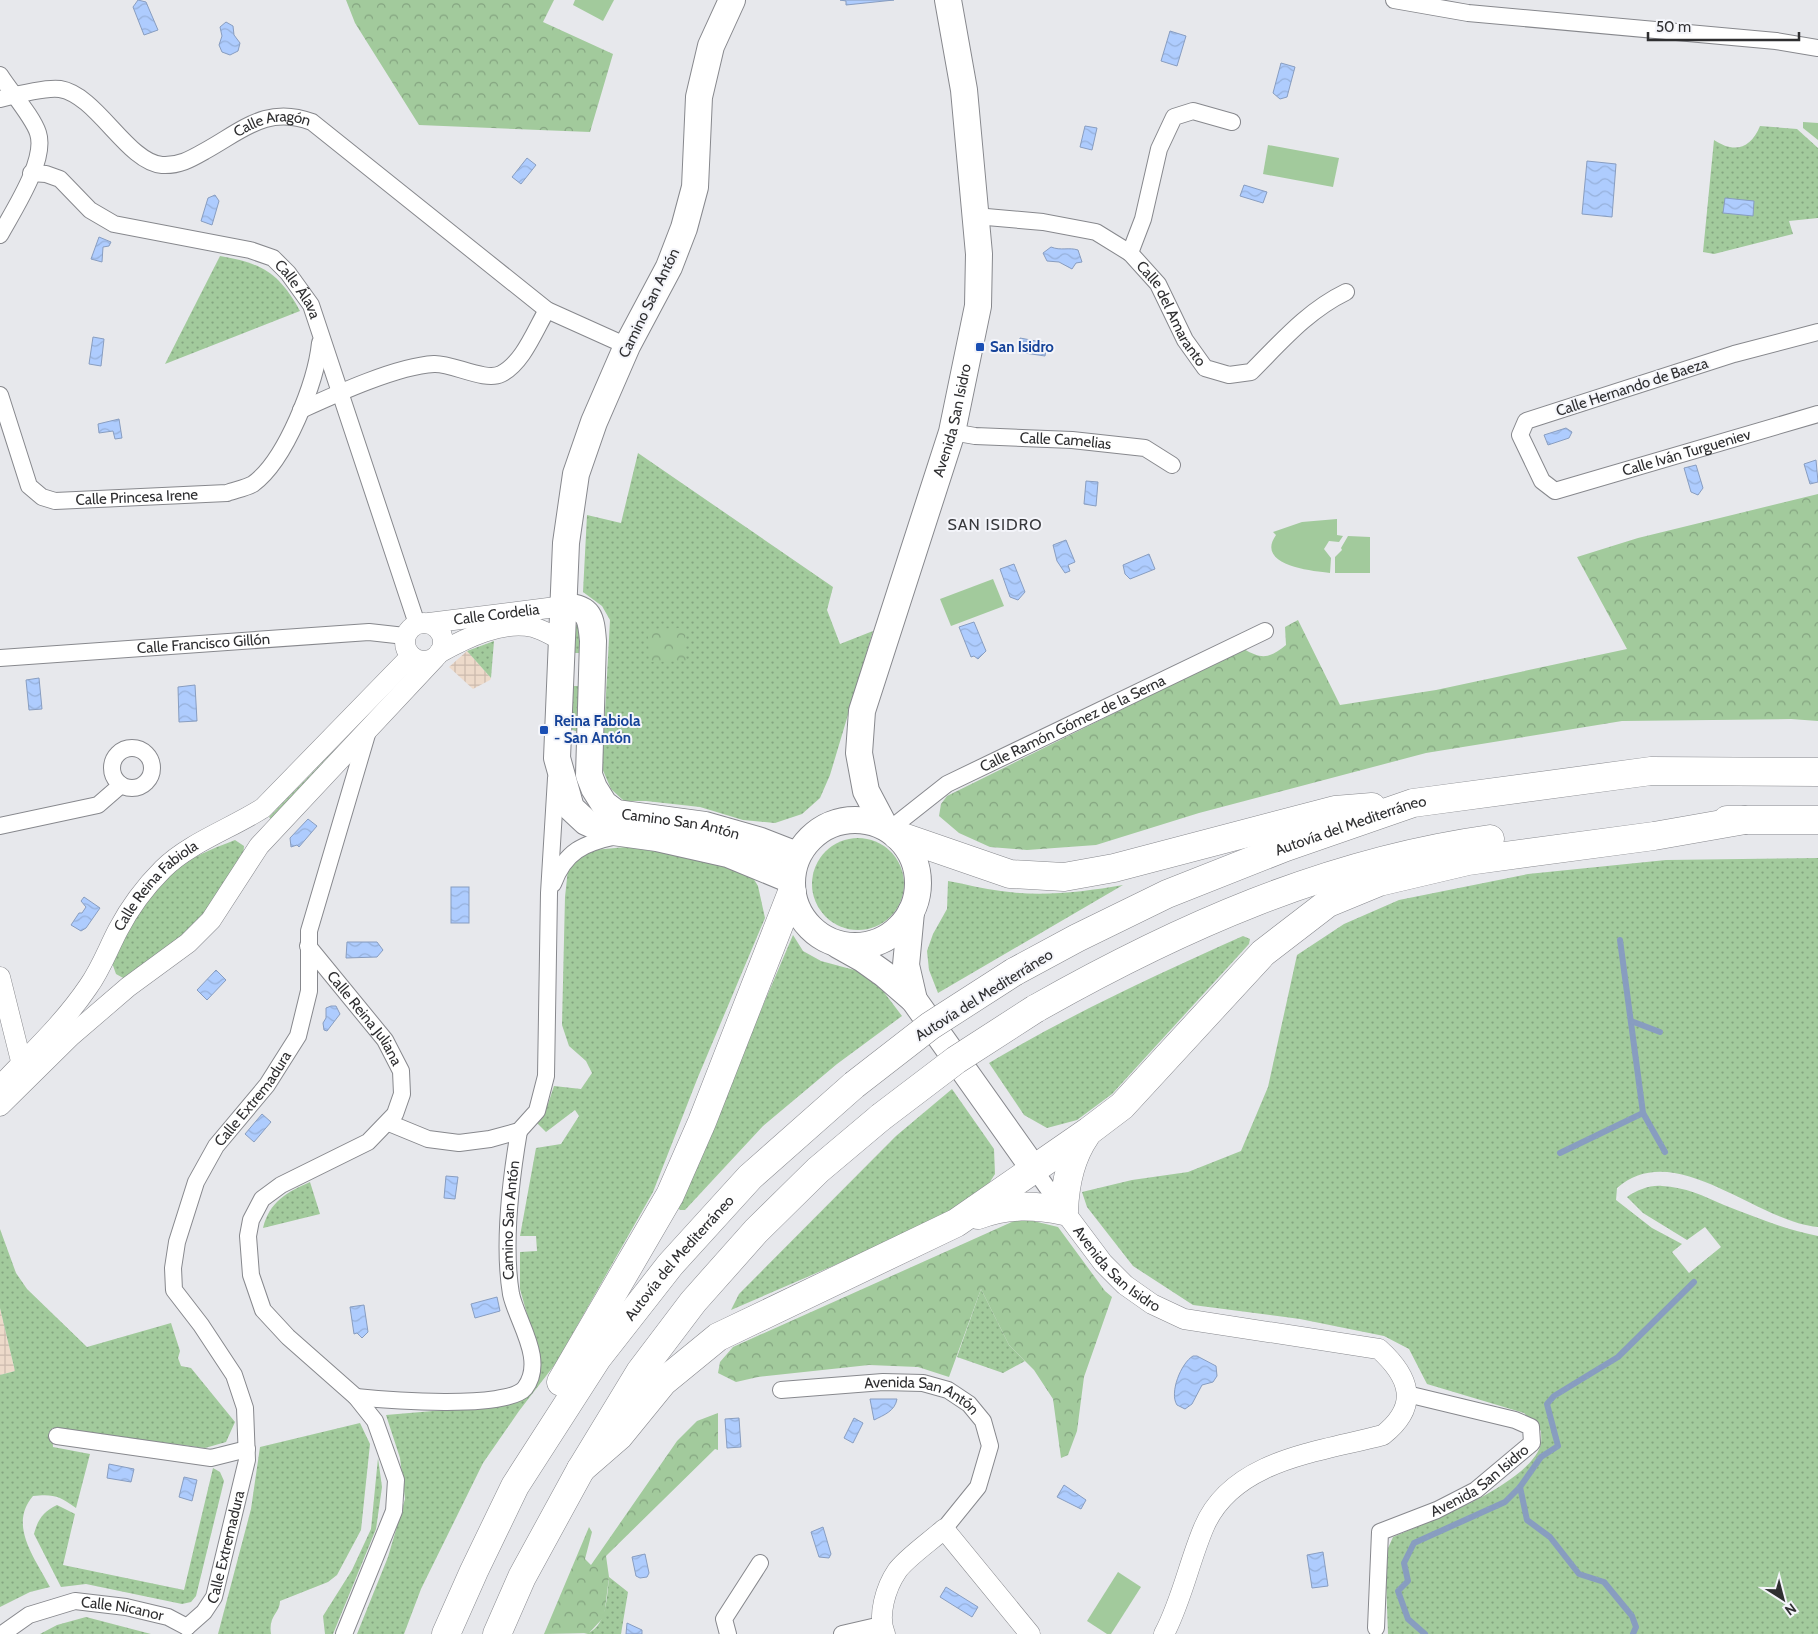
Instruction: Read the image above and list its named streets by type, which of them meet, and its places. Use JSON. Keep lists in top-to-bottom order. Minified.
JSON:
{"streets":{"highway":["Autovía del Mediterráneo"],"main road":["Camino San Antón","Avenida San Isidro"],"street":["Calle Aragón","Calle Álava","Calle del Amaranto","Calle Hernando de Baeza","Calle Camelias","Calle Iván Turgueniev","Calle Princesa Irene","Calle Cordelia","Calle Francisco Gillón","Calle Ramón Gómez de la Serna","Calle Reina Fabiola","Calle Reina Juliana","Calle Extremadura","Avenida San Antón","Calle Nicanor"]},"crossings":[["Calle Álava","Calle Princesa Irene"],["Calle Álava","Calle Cordelia"],["Calle Álava","Calle Francisco Gillón"],["Camino San Antón","Avenida San Isidro"],["Camino San Antón","Calle Cordelia"],["Camino San Antón","Calle Ramón Gómez de la Serna"],["Camino San Antón","Calle Reina Juliana"],["Calle del Amaranto","Avenida San Isidro"],["Calle Hernando de Baeza","Calle Iván Turgueniev"],["Avenida San Isidro","Calle Camelias"],["Avenida San Isidro","Calle Ramón Gómez de la Serna"],["Calle Cordelia","Calle Francisco Gillón"],["Calle Cordelia","Calle Reina Fabiola"],["Calle Reina Fabiola","Calle Extremadura"],["Calle Reina Juliana","Calle Extremadura"],["Calle Extremadura","Calle Nicanor"]],"districts":["SAN ISIDRO"],"places":{"transit":["San Isidro","Reina Fabiola - San Antón"]},"scale_bar":"50 m","north":"bottom right"}
